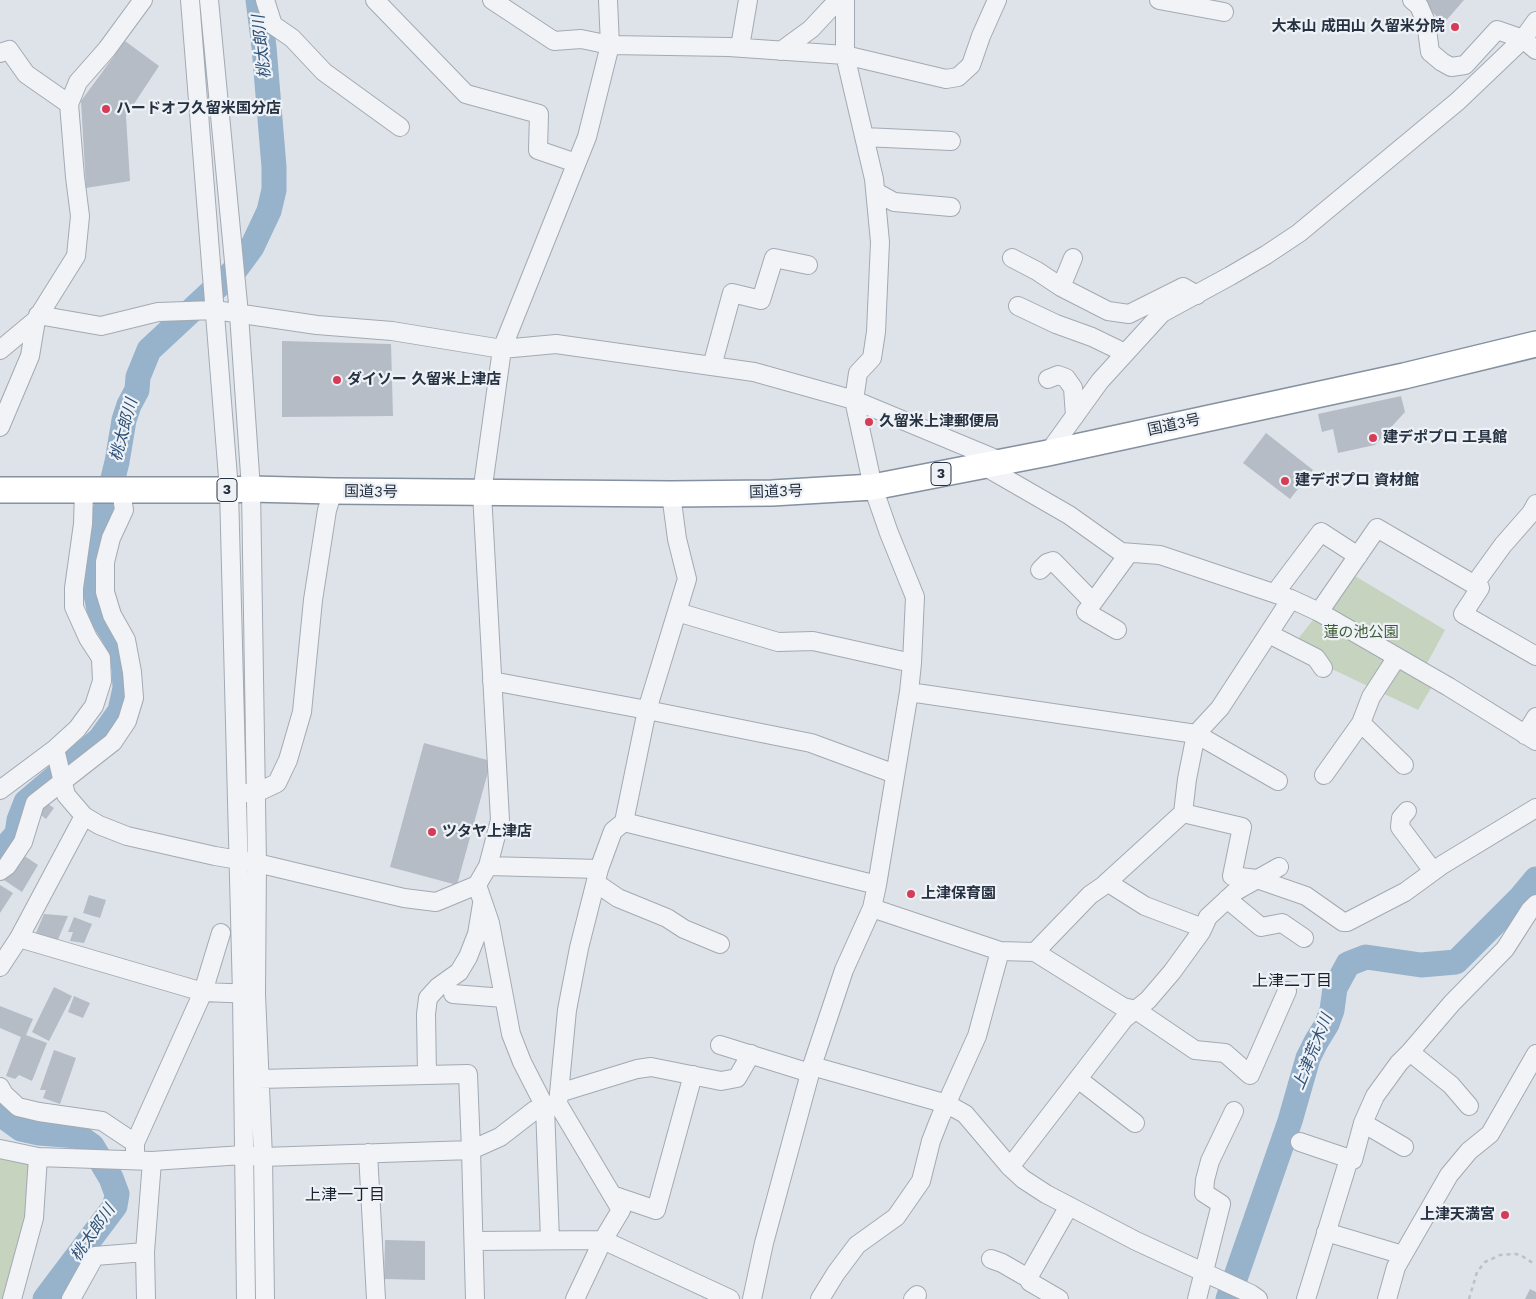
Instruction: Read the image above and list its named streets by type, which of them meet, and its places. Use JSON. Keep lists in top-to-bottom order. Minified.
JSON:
{"streets":{"highway":["国道3号","3"]},"districts":["上津二丁目","上津一丁目"],"water":["桃太郎川","上津荒木川"],"parks":["蓮の池公園"],"places":["大本山 成田山 久留米分院","ハードオフ久留米国分店","ダイソー 久留米上津店","久留米上津郵便局","建デポプロ 工具館","建デポプロ 資材館","ツタヤ上津店","上津保育園","上津天満宮"]}
